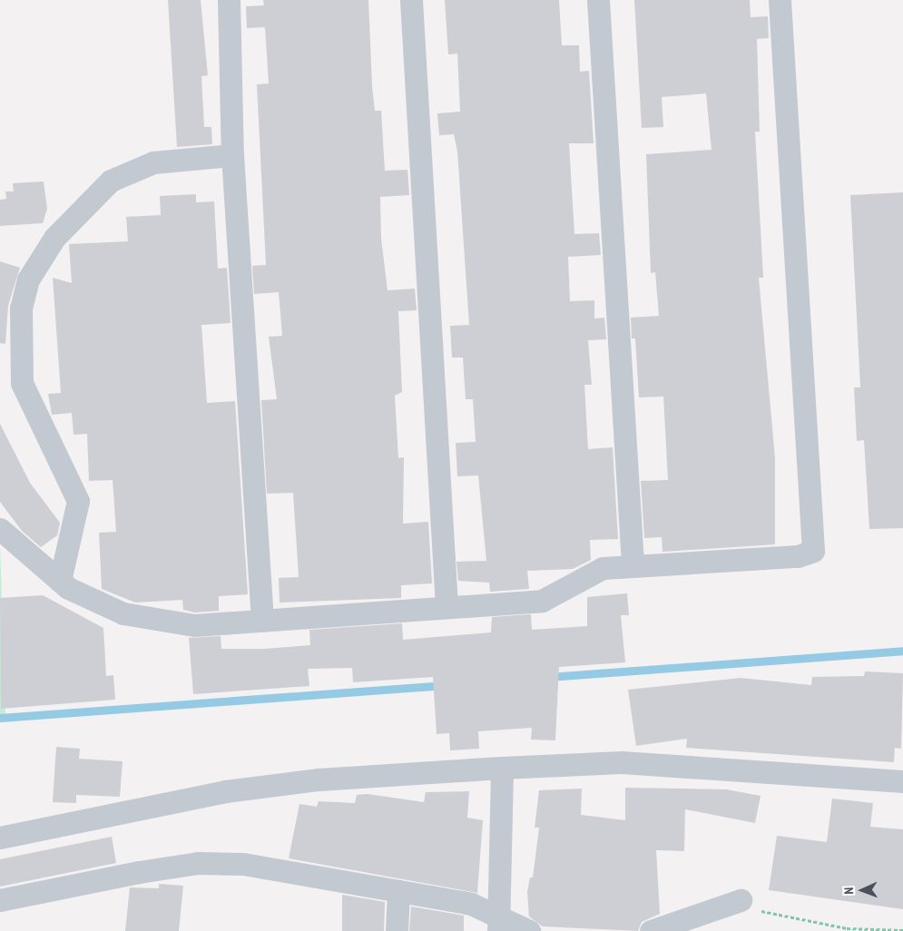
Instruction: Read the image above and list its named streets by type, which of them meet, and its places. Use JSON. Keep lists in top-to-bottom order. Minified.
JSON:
{"north":"left"}
